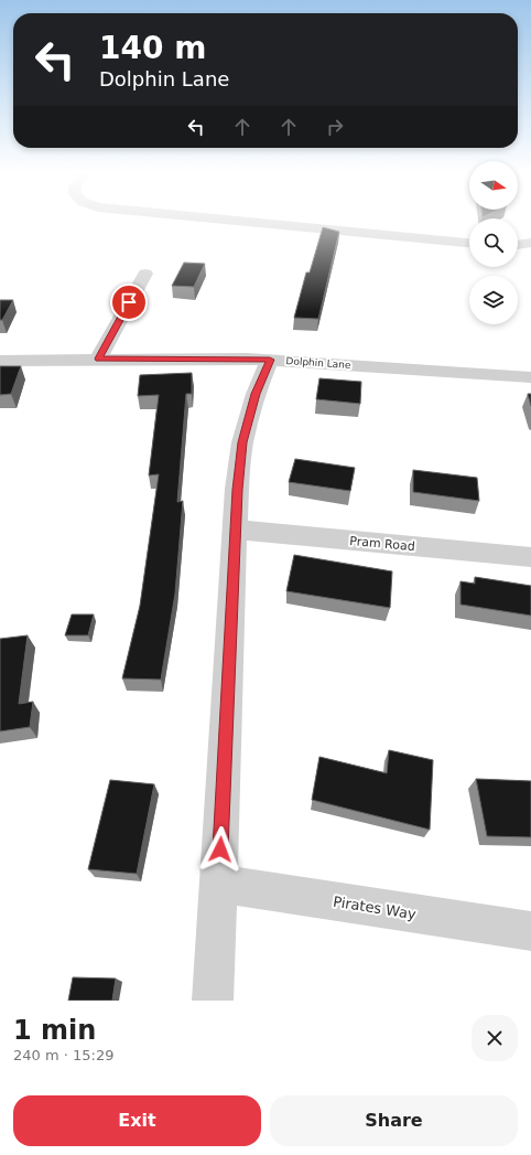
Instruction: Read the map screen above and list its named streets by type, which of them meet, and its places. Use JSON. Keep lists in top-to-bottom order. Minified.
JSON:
{"streets":{"street":["Dolphin Lane","Pram Road","Pirates Way"]},"north":"right","page":{"turn":["140 m","Dolphin Lane"],"heading":["1 min","240 m · 15:29"],"buttons":["Exit","Share"]}}
